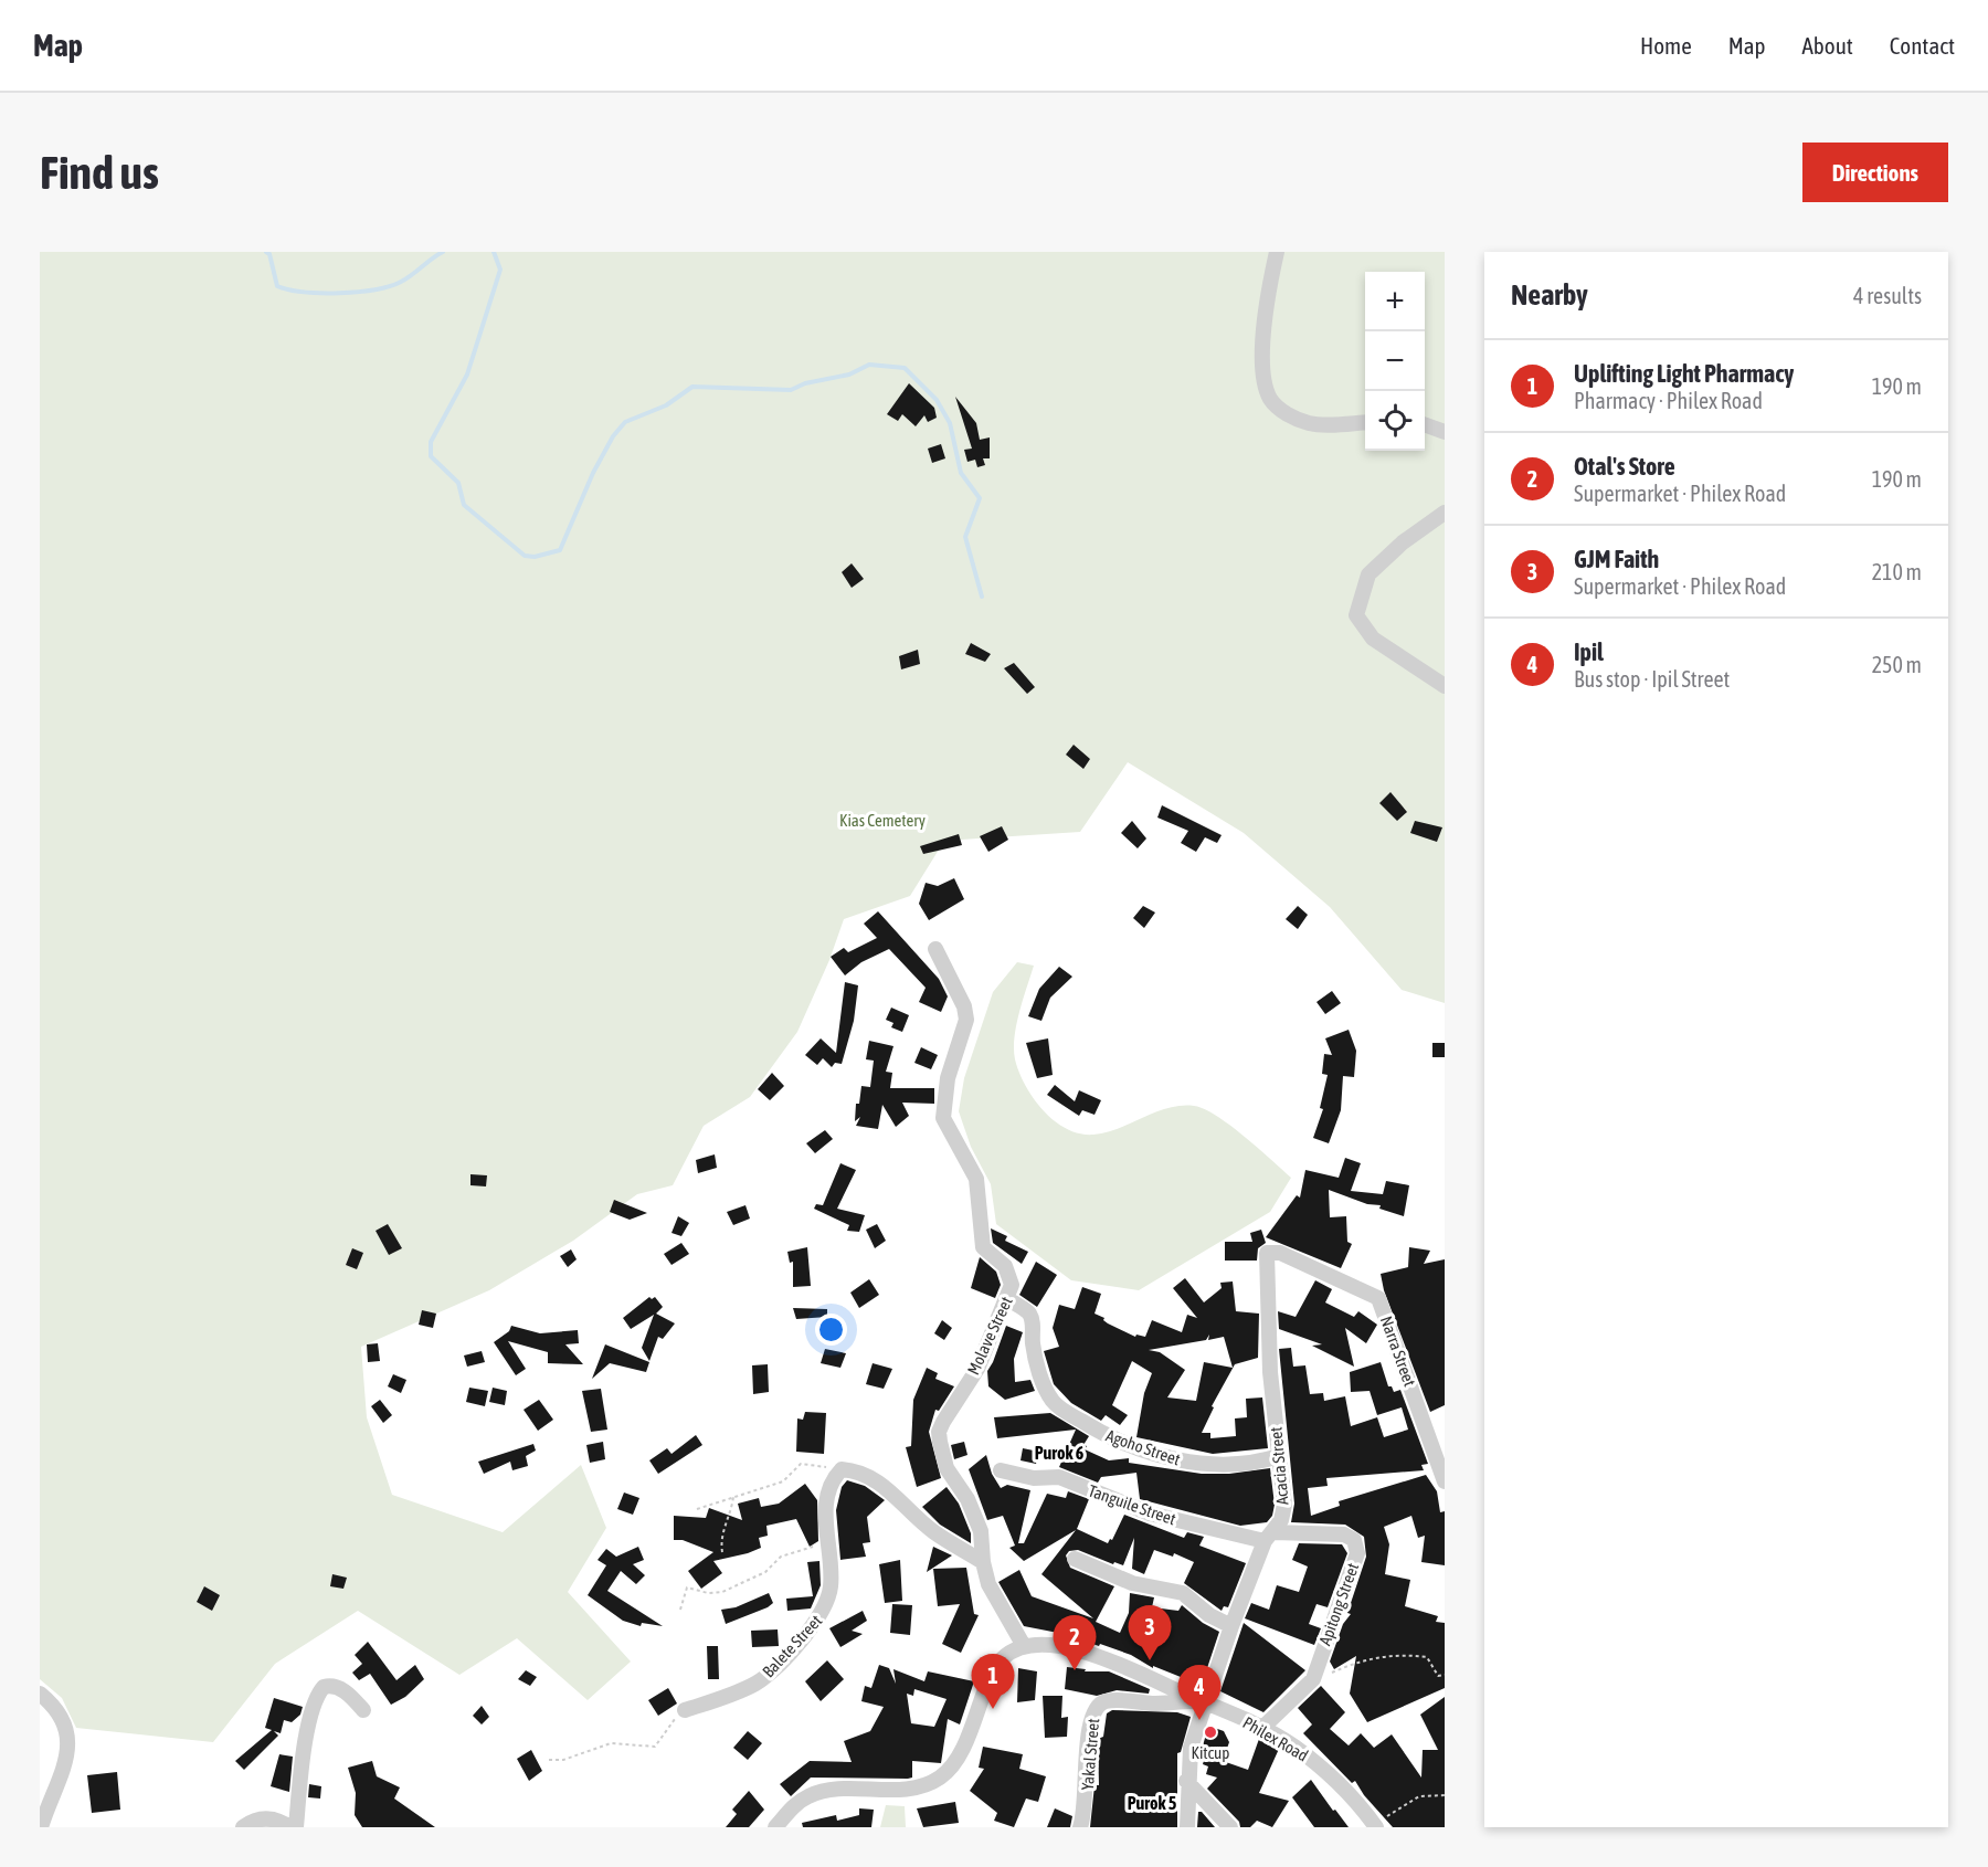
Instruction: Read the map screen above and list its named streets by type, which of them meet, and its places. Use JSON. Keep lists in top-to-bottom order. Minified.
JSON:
{"streets":{"street":["Molave Street","Narra Street","Agoho Street","Acacia Street","Tanguile Street","Apitong Street","Balete Street","Philex Road","Yakal Street"]},"crossings":[["Molave Street","Agoho Street"],["Molave Street","Philex Road"],["Narra Street","Acacia Street"],["Agoho Street","Acacia Street"],["Acacia Street","Tanguile Street"],["Acacia Street","Apitong Street"],["Acacia Street","Philex Road"],["Acacia Street","Yakal Street"],["Tanguile Street","Apitong Street"],["Apitong Street","Philex Road"],["Philex Road","Yakal Street"]],"districts":["Purok 6","Purok 5"],"parks":["Kias Cemetery"],"places":["Kitcup"],"page":{"header":"Map","nav":["Home","Map","About","Contact"],"buttons":"Directions","title":"Find us","heading":["Nearby","4 results"],"map_buttons":["+","−"],"list":[{"mark":"1","name":"Uplifting Light Pharmacy","note":"Pharmacy · Philex Road","value":"190 m"},{"mark":"2","name":"Otal's Store","note":"Supermarket · Philex Road","value":"190 m"},{"mark":"3","name":"GJM Faith","note":"Supermarket · Philex Road","value":"210 m"},{"mark":"4","name":"Ipil","note":"Bus stop · Ipil Street","value":"250 m"}],"pins":["3","2","1","4"]}}
